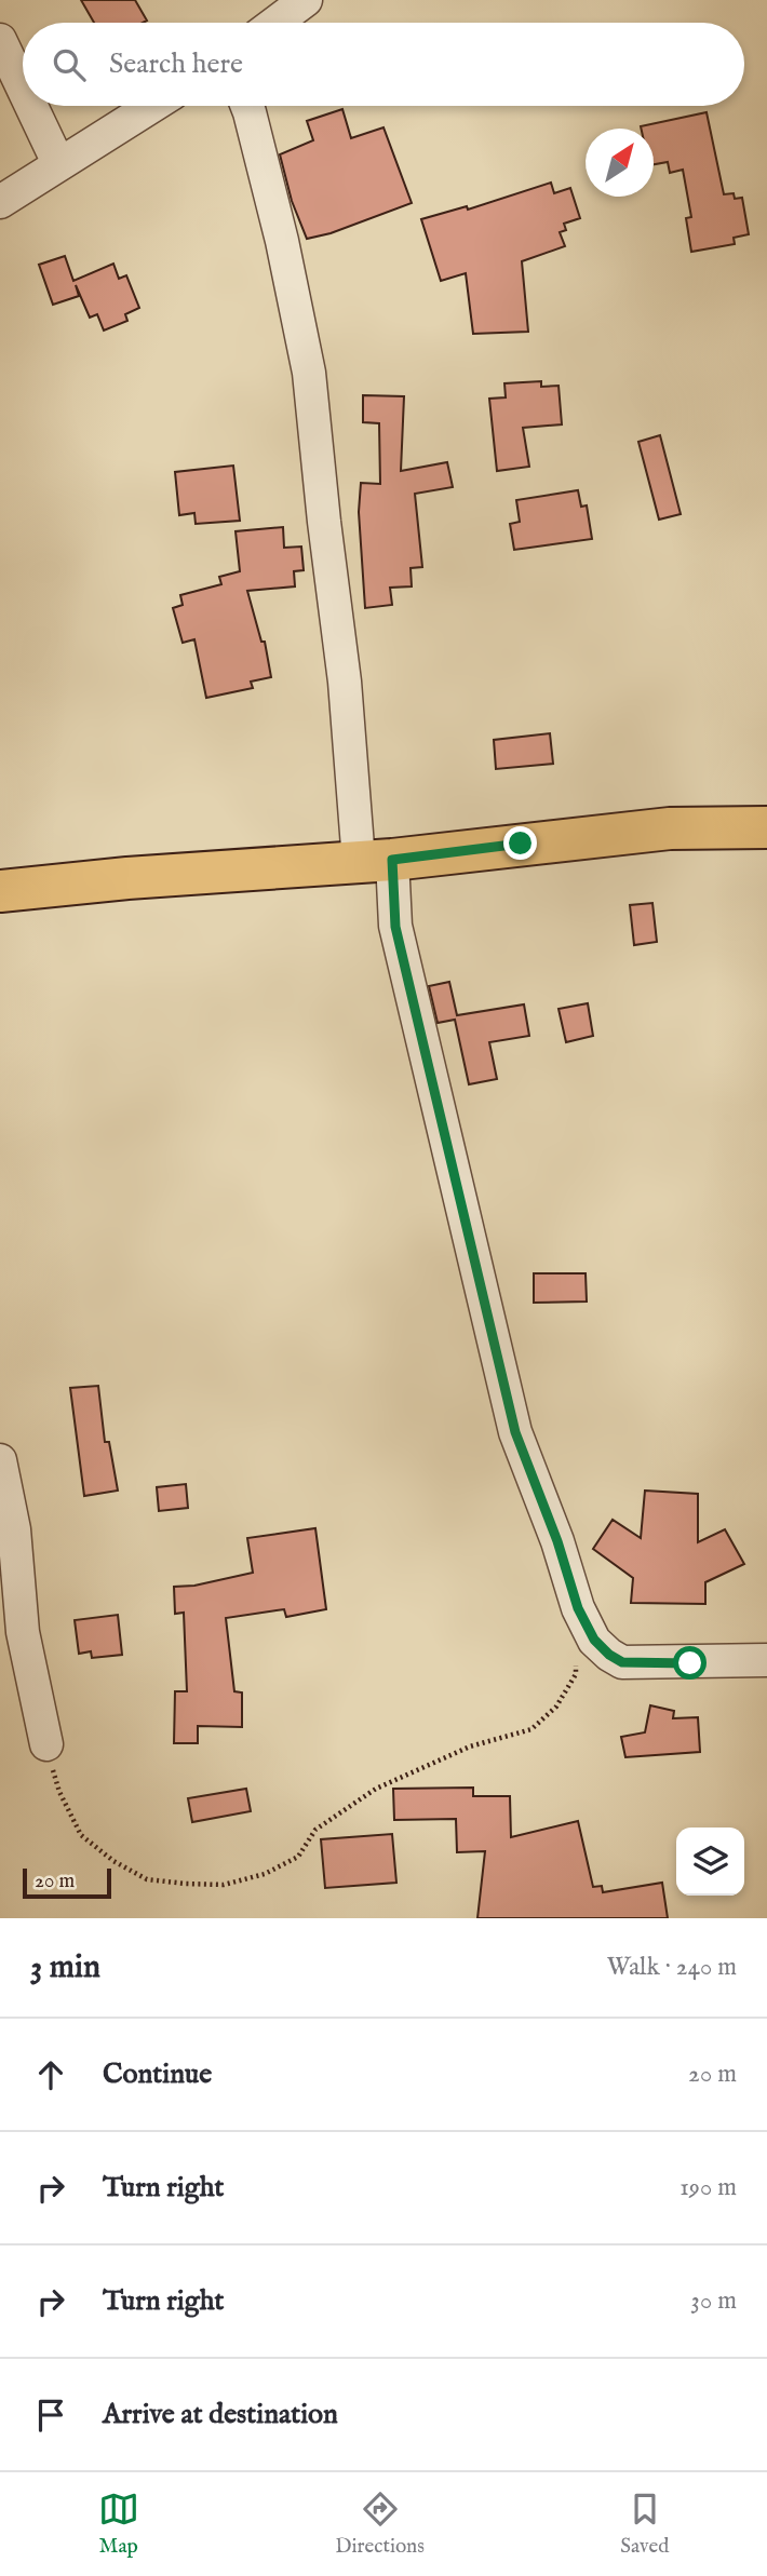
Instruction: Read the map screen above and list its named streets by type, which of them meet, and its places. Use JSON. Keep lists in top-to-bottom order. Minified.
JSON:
{"scale_bar":"20 m","north":"top right","page":{"search":"Search here","scale":"20 m","heading":["3 min","Walk · 240 m"],"list":[["Continue","20 m"],["Turn right","190 m"],["Turn right","30 m"],"Arrive at destination"],"nav":["Map","Directions","Saved"]}}
